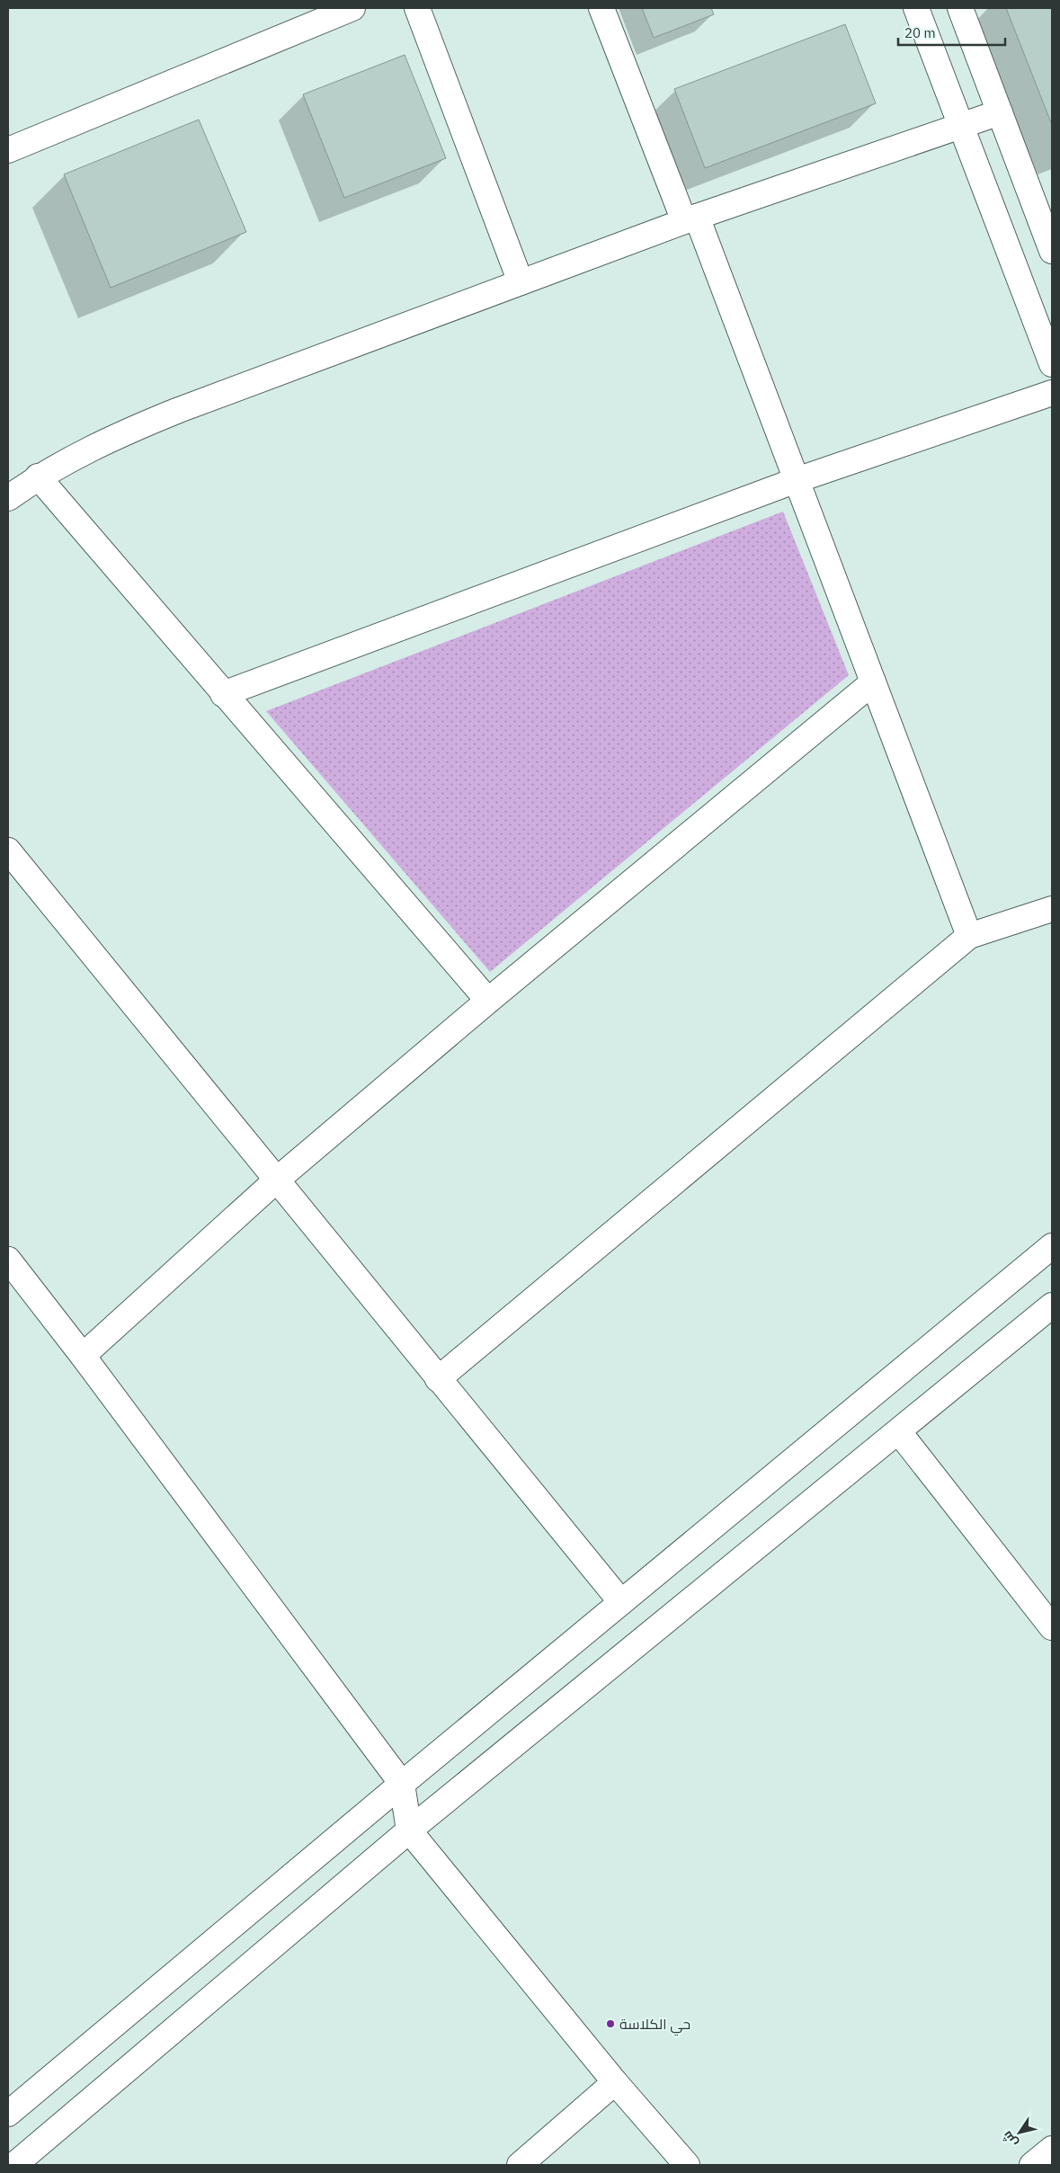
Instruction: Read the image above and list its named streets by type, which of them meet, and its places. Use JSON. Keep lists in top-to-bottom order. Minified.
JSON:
{"places":["حي الكلاسة"],"scale_bar":"20 m","north":"bottom left"}
